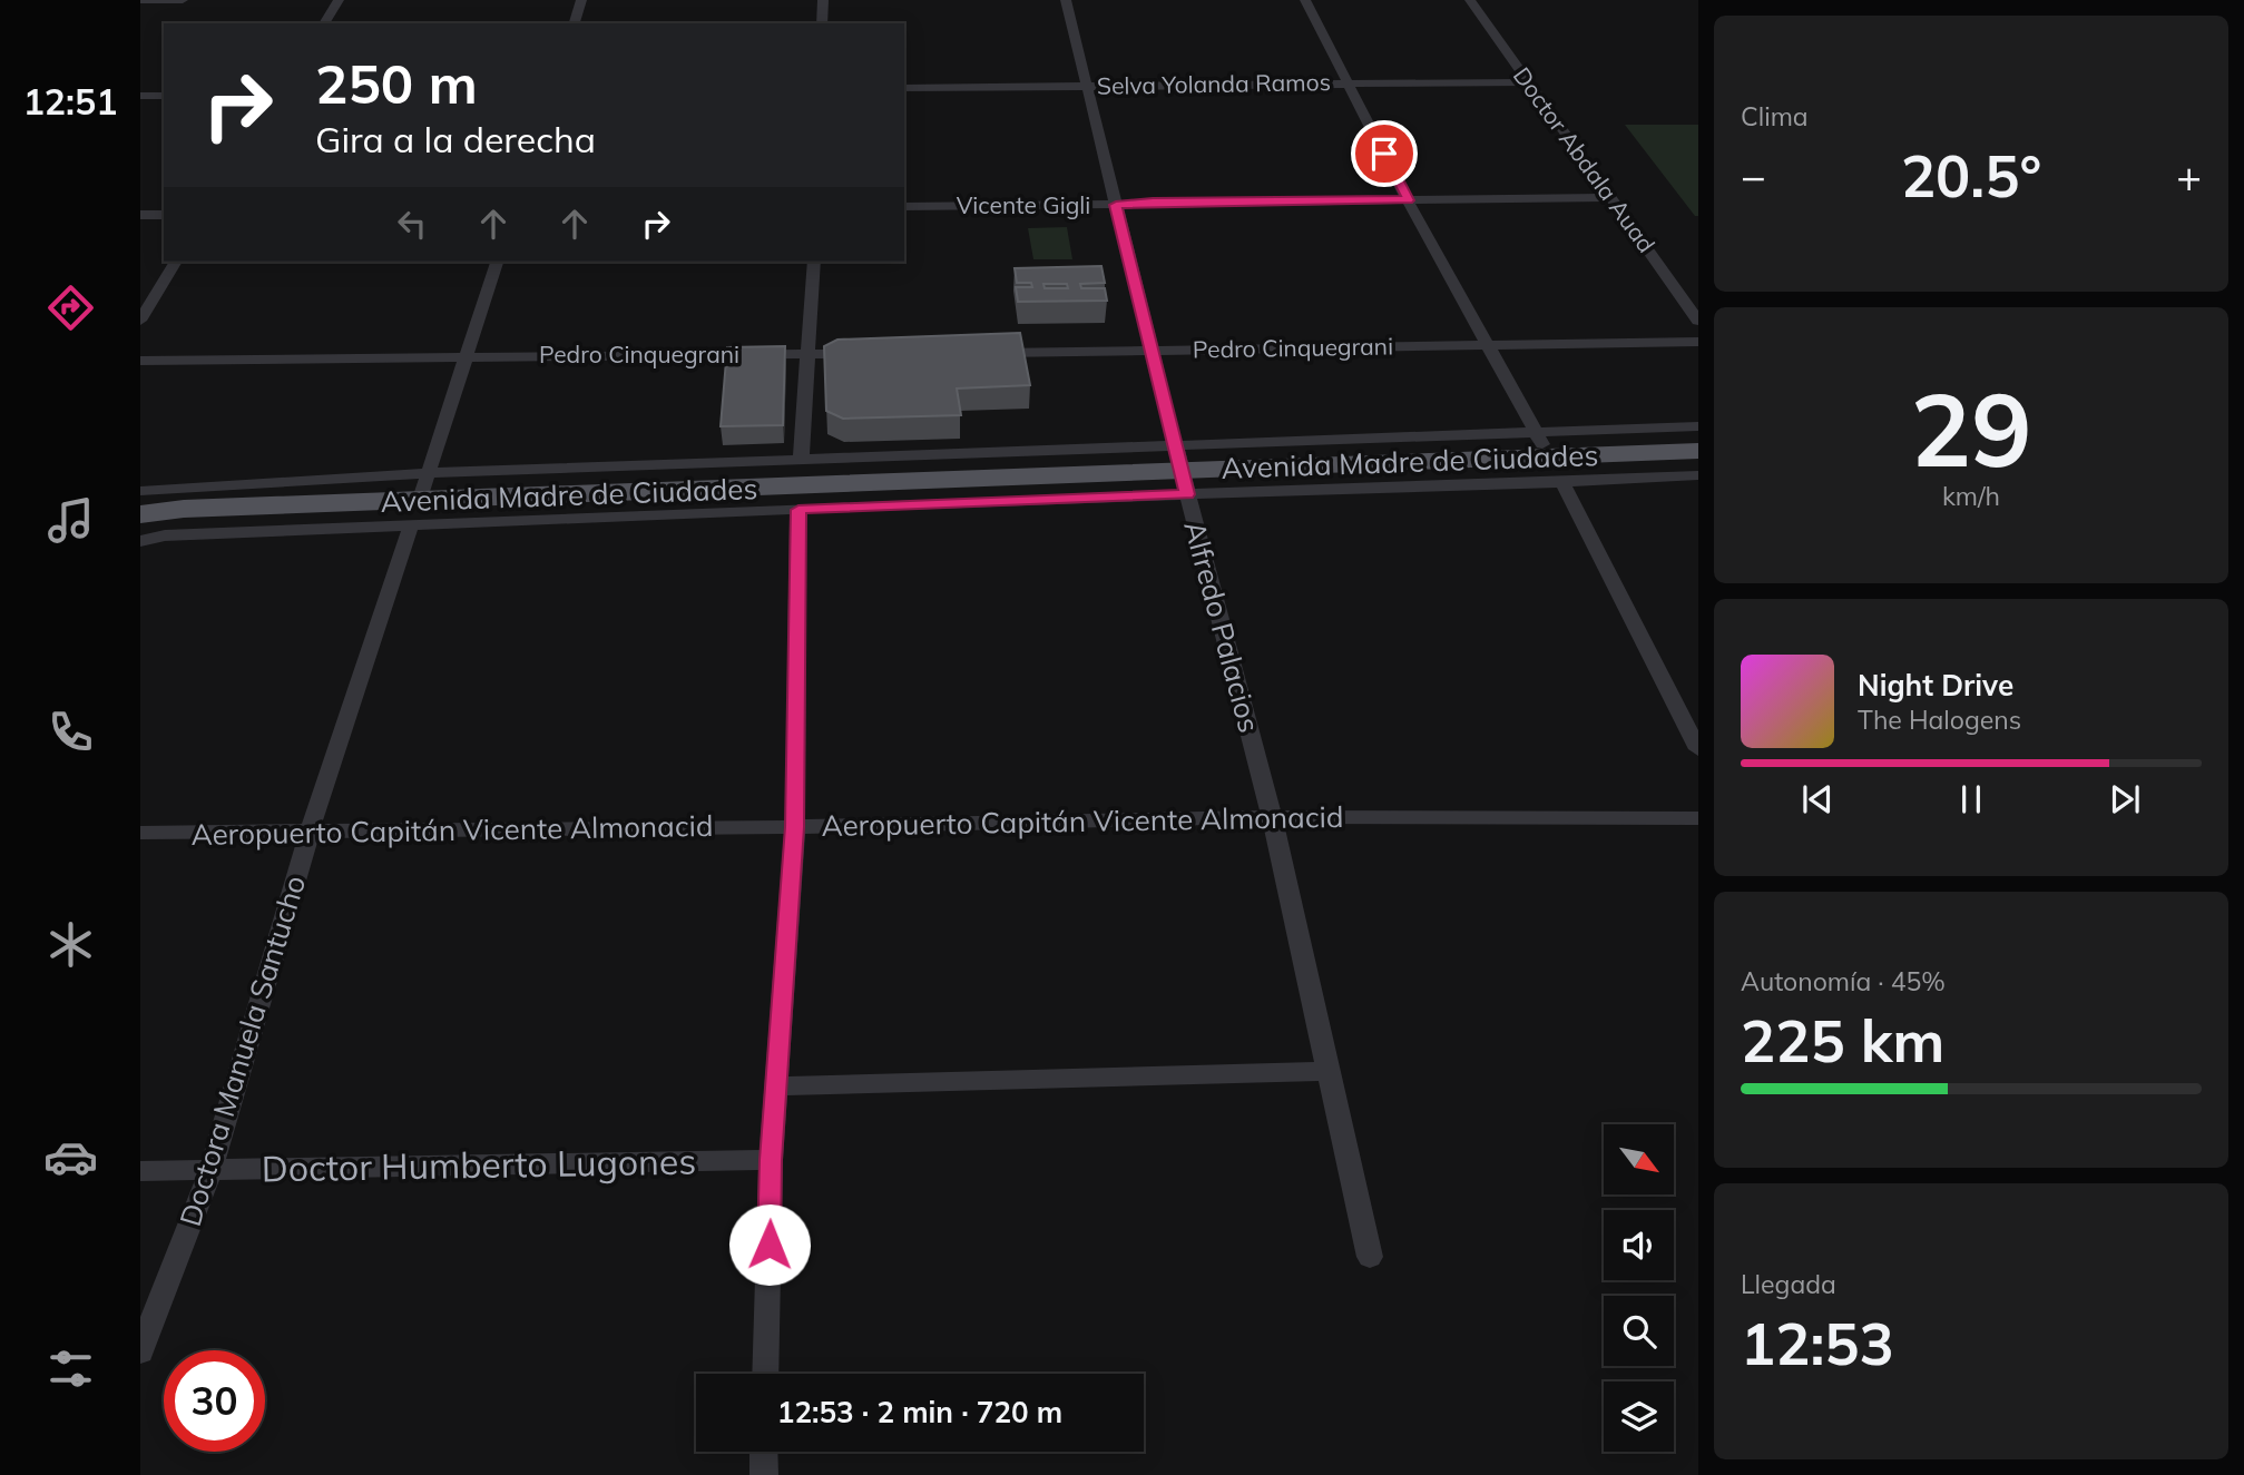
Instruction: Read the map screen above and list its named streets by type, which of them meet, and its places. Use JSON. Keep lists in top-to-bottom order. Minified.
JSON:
{"streets":{"main road":["Avenida Madre de Ciudades"],"street":["Selva Yolanda Ramos","Doctor Abdala Auad","Vicente Gigli","Pedro Cinquegrani","Alfredo Palacios","Aeropuerto Capitán Vicente Almonacid","Doctora Manuela Santucho","Doctor Humberto Lugones"]},"crossings":[["Selva Yolanda Ramos","Doctor Abdala Auad"],["Selva Yolanda Ramos","Alfredo Palacios"],["Doctor Abdala Auad","Vicente Gigli"],["Vicente Gigli","Alfredo Palacios"],["Pedro Cinquegrani","Alfredo Palacios"],["Pedro Cinquegrani","Doctora Manuela Santucho"],["Avenida Madre de Ciudades","Alfredo Palacios"],["Avenida Madre de Ciudades","Doctora Manuela Santucho"],["Alfredo Palacios","Aeropuerto Capitán Vicente Almonacid"],["Aeropuerto Capitán Vicente Almonacid","Doctora Manuela Santucho"],["Doctora Manuela Santucho","Doctor Humberto Lugones"]],"north":"bottom right","page":{"tabs":"12:51","tile":["Clima",["29","km/h"],["Autonomía · 45%","225 km"],["Llegada","12:53"]],"turn":["250 m","Gira a la derecha"],"heat":["−","20.5°","+"],"song":["Night Drive","The Halogens"],"limit":"30","trip":"12:53 · 2 min · 720 m"}}
